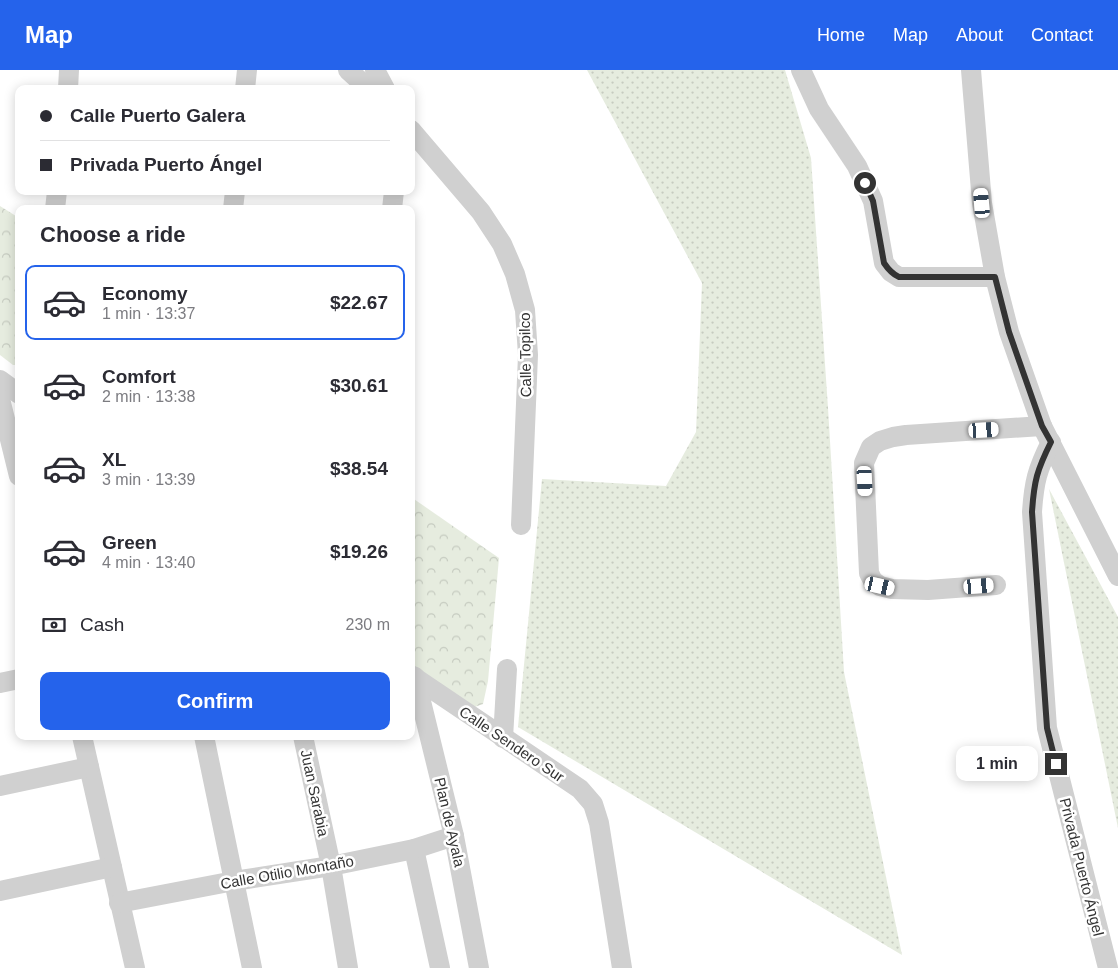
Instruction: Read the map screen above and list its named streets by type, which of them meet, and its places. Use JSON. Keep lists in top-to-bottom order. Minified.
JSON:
{"streets":{"street":["Calle Topilco","Calle Sendero Sur","Juan Sarabia","Plan de Ayala","Privada Puerto Ángel","Calle Otilio Montaño"]},"crossings":[["Juan Sarabia","Calle Otilio Montaño"],["Plan de Ayala","Calle Otilio Montaño"]],"page":{"header":"Map","nav":["Home","Map","About","Contact"],"banner":["Calle Puerto Galera","Privada Puerto Ángel"],"heading":"Choose a ride","list":[{"name":"Economy","note":"1 min · 13:37","value":"$22.67"},{"name":"Comfort","note":"2 min · 13:38","value":"$30.61"},{"name":"XL","note":"3 min · 13:39","value":"$38.54"},{"name":"Green","note":"4 min · 13:40","value":"$19.26"}],"pay":["Cash","230 m"],"buttons":"Confirm","bubble":"1 min"}}
